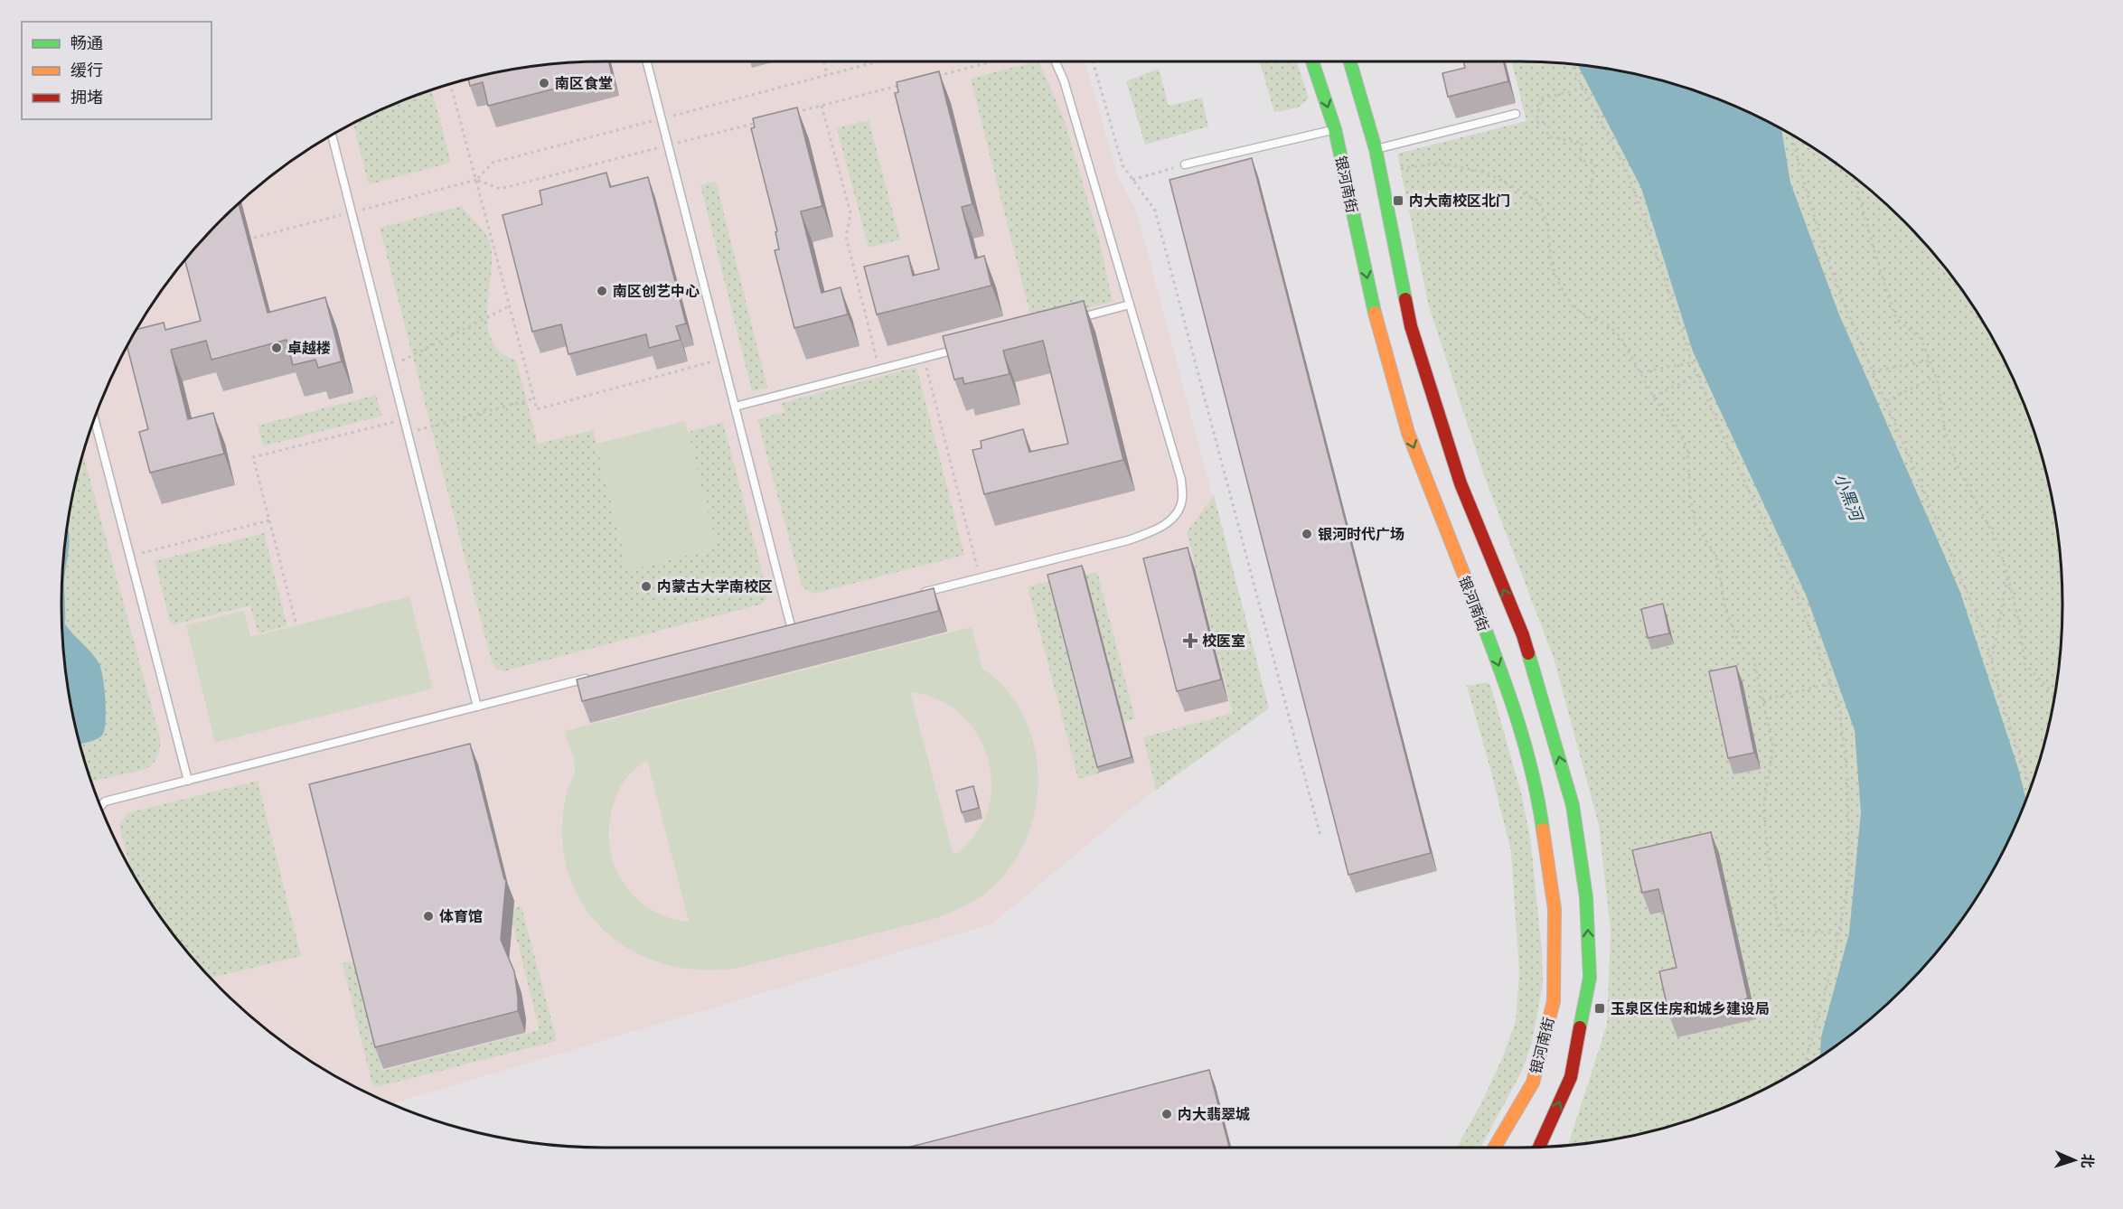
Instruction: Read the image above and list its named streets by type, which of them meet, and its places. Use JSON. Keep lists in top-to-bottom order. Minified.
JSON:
{"streets":{"main road":["银河南街"]},"water":["小黑河"],"places":{"other":["南区食堂","南区创艺中心","卓越楼","银河时代广场","内蒙古大学南校区","体育馆","内大翡翠城"],"transit":["内大南校区北门","玉泉区住房和城乡建设局"],"health":["校医室"]},"legend":["畅通","缓行","拥堵"],"north":"right"}
